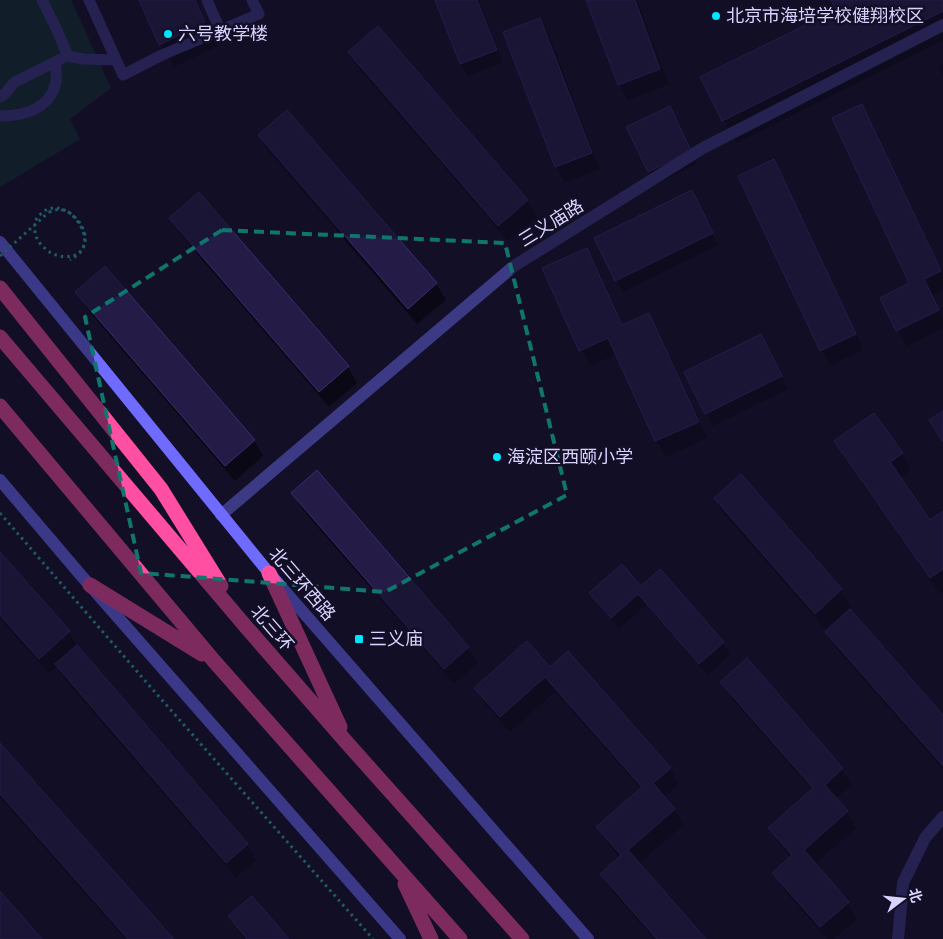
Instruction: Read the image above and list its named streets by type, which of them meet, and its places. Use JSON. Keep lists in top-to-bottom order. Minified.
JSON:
{"streets":{"highway":["北三环"],"street":["三义庙路","北三环西路"]},"crossings":[["三义庙路","北三环西路"]],"places":{"other":["北京市海培学校健翔校区","六号教学楼","海淀区西颐小学"],"transit":["三义庙"]},"north":"right"}
